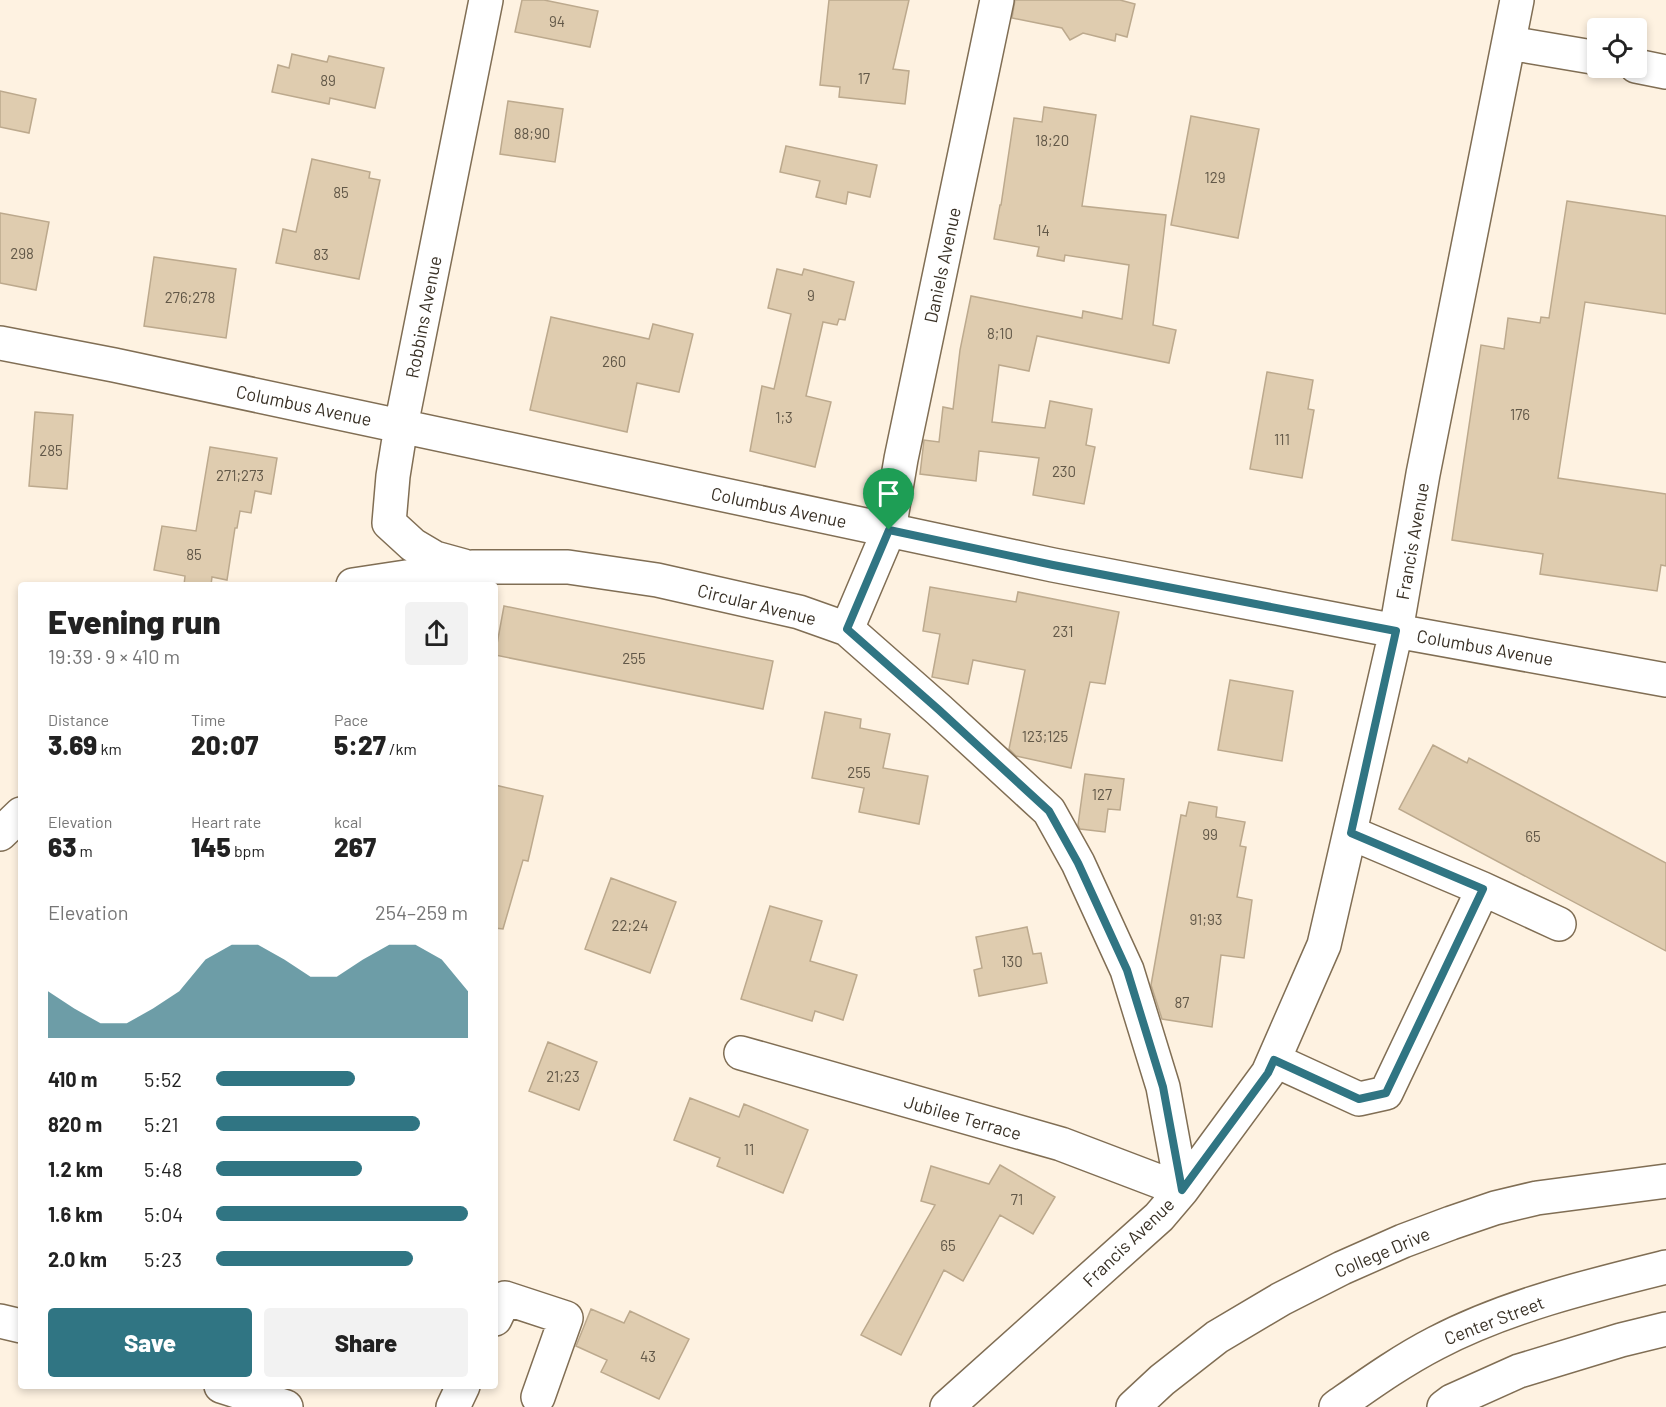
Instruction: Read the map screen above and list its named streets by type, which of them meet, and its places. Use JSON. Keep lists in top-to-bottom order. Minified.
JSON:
{"streets":{"street":["Daniels Avenue","Robbins Avenue","Columbus Avenue","Francis Avenue","Circular Avenue","Jubilee Terrace","College Drive","Center Street"]},"crossings":[["Daniels Avenue","Columbus Avenue"],["Daniels Avenue","Circular Avenue"],["Robbins Avenue","Columbus Avenue"],["Robbins Avenue","Circular Avenue"],["Columbus Avenue","Francis Avenue"],["Francis Avenue","Circular Avenue"],["Francis Avenue","Jubilee Terrace"],["Circular Avenue","Jubilee Terrace"]],"house_numbers":["94","17","89","88;90","18;20","129","85","14","298","83","9","276;278","8;10","260","176","1;3","111","285","230","271;273","85","231","255","123;125","255","127","99","65","91;93","22;24","130","87","21;23","11","71","65","43"],"page":{"heading":["Evening run","19:39 · 9 × 410 m"],"stats":[["Distance","3.69 km"],["Time","20:07"],["Pace","5:27 /km"],["Elevation","63 m"],["Heart rate","145 bpm"],["kcal","267"]],"chart":["Elevation","254–259 m"],"list":[{"name":"410 m","note":"5:52"},{"name":"820 m","note":"5:21"},{"name":"1.2 km","note":"5:48"},{"name":"1.6 km","note":"5:04"},{"name":"2.0 km","note":"5:23"}],"buttons":["Save","Share"]}}
